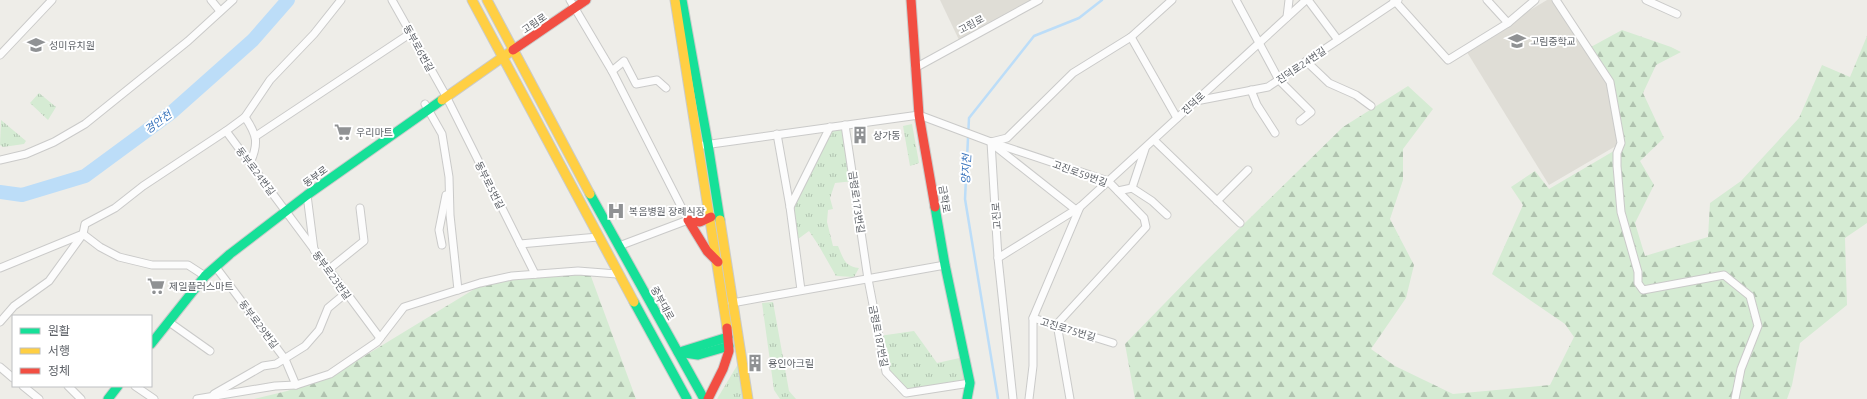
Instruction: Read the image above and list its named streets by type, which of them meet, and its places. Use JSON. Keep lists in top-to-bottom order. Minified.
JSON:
{"streets":{"main road":["고림로","동부로","금학로","중부대로"],"street":["동부로6번길","진덕로24번길","진덕로","동부로24번길","고진로59번길","동부로5번길","금령로173번길","고진로","동부로23번길","동부로29번길","고진로75번길","금령로187번길"]},"crossings":[["고림로","동부로"],["고림로","금학로"],["고림로","중부대로"],["동부로6번길","동부로"],["동부로6번길","동부로5번길"],["진덕로24번길","진덕로"],["진덕로","고진로59번길"],["진덕로","고진로"],["진덕로","고진로75번길"],["동부로24번길","동부로"],["동부로24번길","동부로23번길"],["고진로59번길","금학로"],["고진로59번길","고진로"],["고진로59번길","고진로75번길"],["동부로","동부로5번길"],["동부로","동부로23번길"],["동부로","중부대로"],["동부로","동부로29번길"],["금학로","금령로187번길"],["금령로173번길","금령로187번길"]],"water":["경안천","양지천"],"places":{"school or university":["고림중학교","성미유치원"],"supermarket":["우리마트","제일플러스마트"],"building":["상가동","용인아크릴"],"hospital":["복음병원 장례식장"]},"legend":["원활","서행","정체"]}
